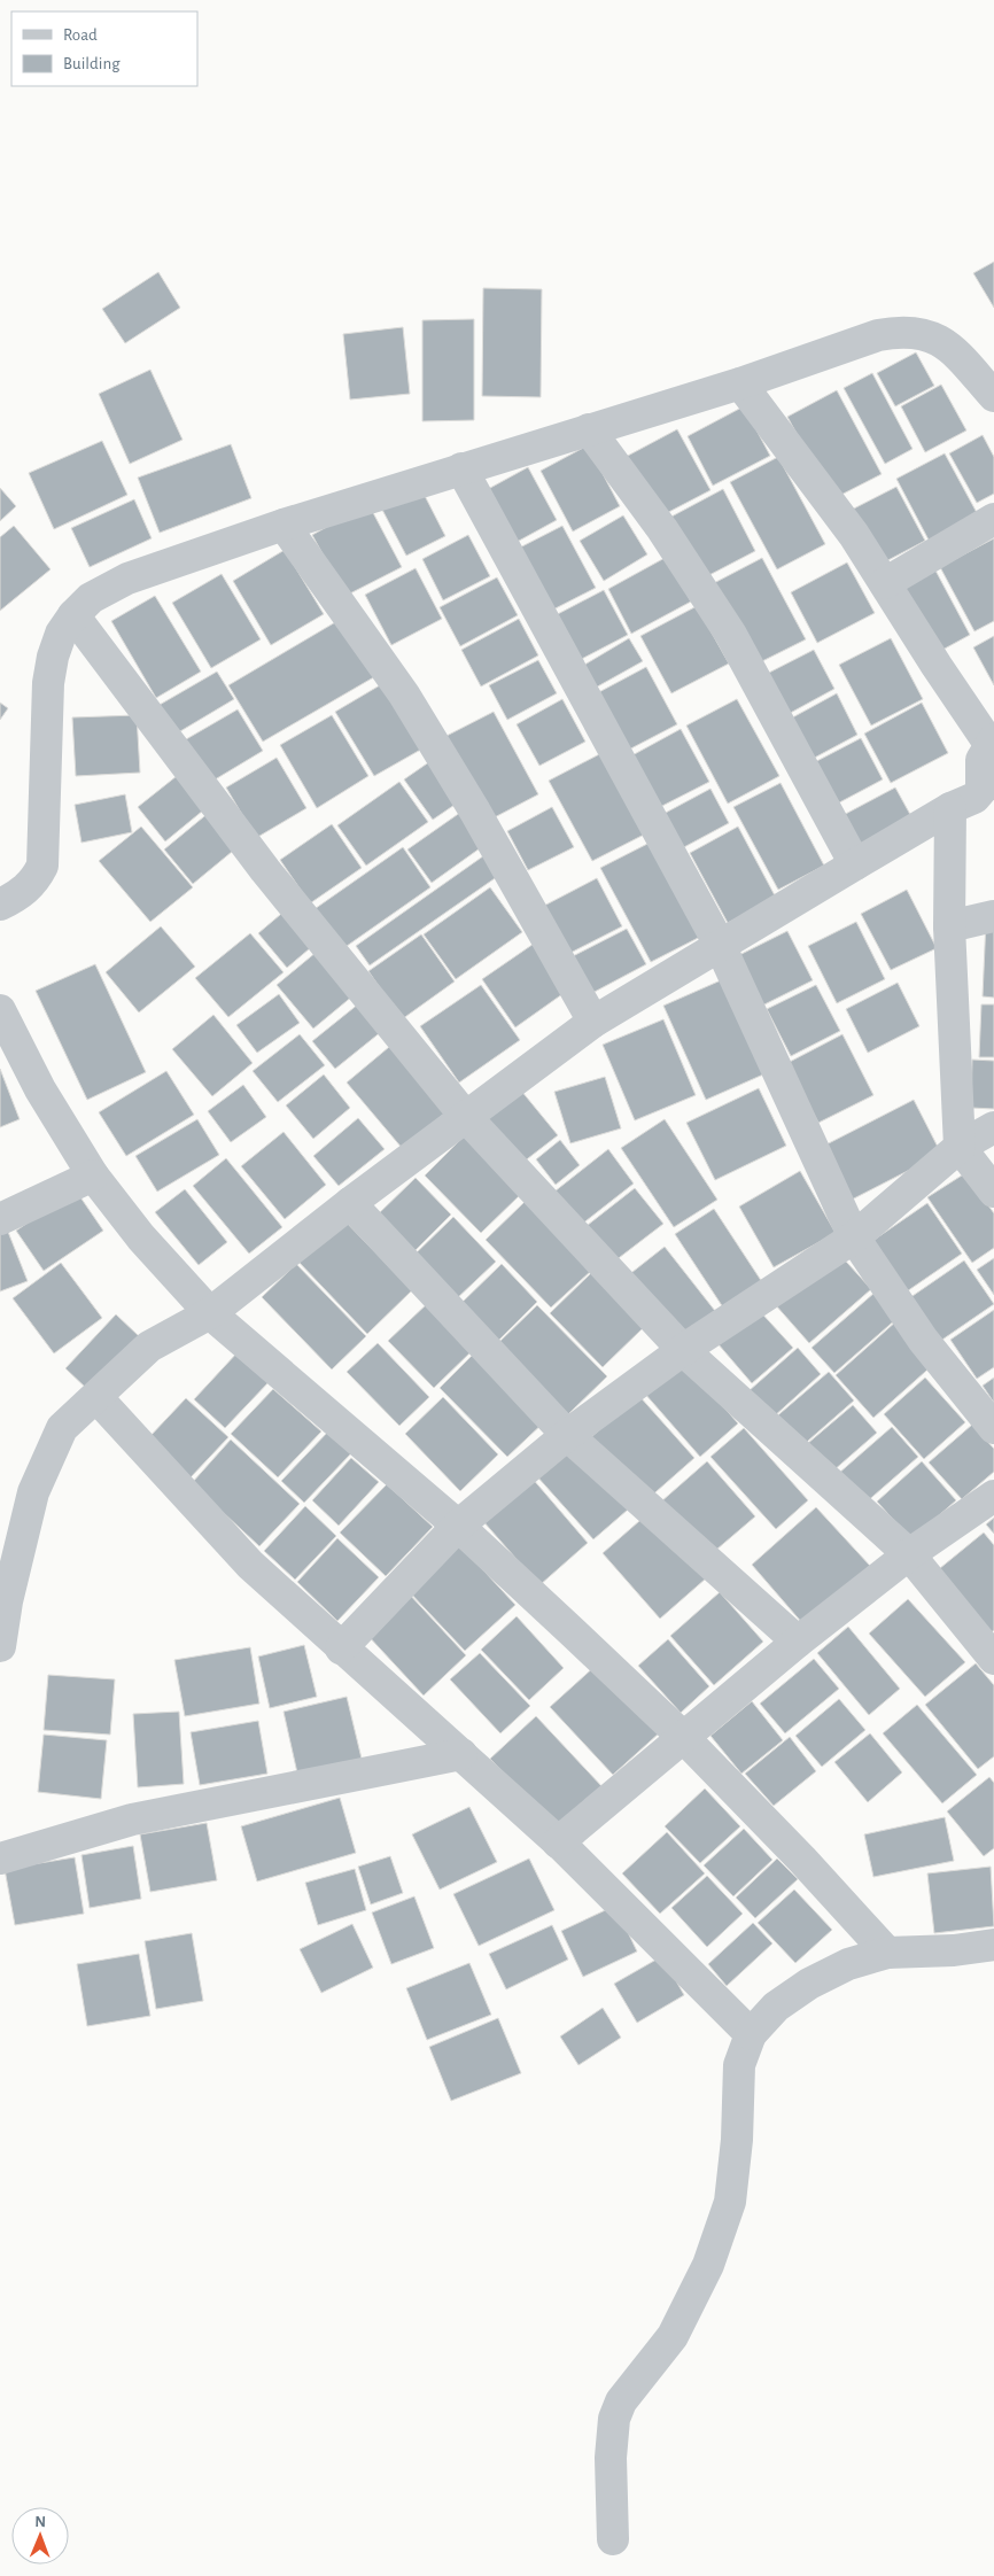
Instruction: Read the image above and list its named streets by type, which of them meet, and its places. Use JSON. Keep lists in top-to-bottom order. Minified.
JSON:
{"legend":["Road","Building"],"north":"top"}
